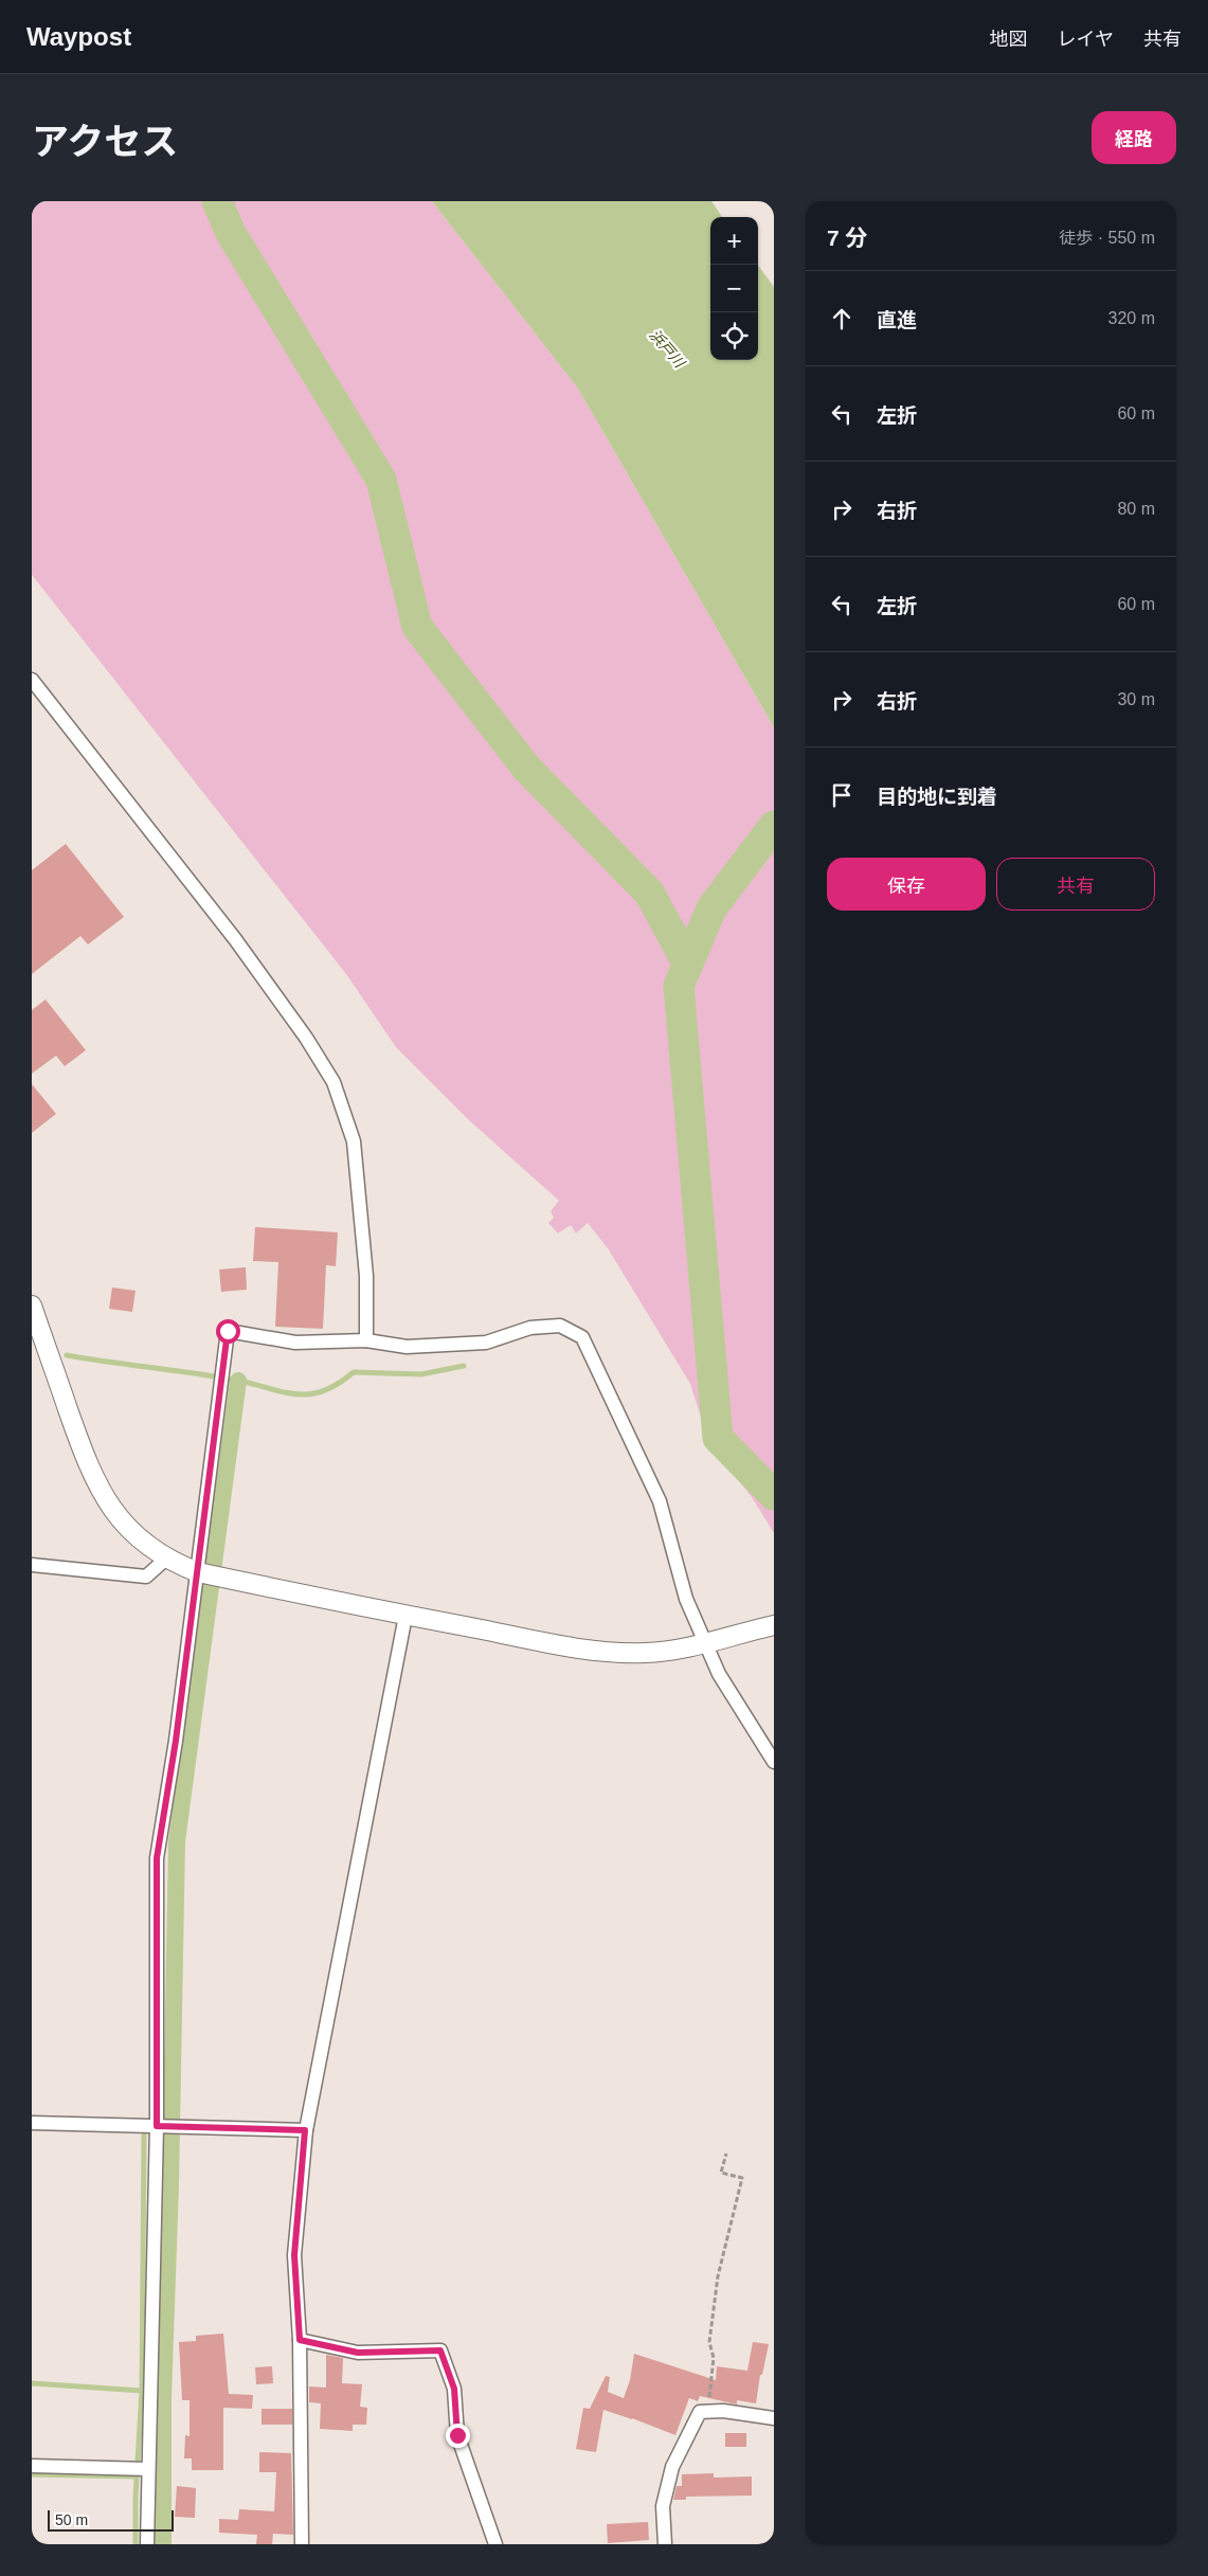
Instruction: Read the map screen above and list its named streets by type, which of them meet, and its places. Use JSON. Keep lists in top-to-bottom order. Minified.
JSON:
{"water":["浜戸川"],"scale_bar":"50 m","page":{"header":"Waypost","nav":["地図","レイヤ","共有"],"title":"アクセス","buttons":["経路",["保存","共有"]],"heading":["7 分","徒歩 · 550 m"],"map_buttons":["+","−"],"list":[["直進","320 m"],["左折","60 m"],["右折","80 m"],["左折","60 m"],["右折","30 m"],"目的地に到着"],"scale":"50 m"}}
